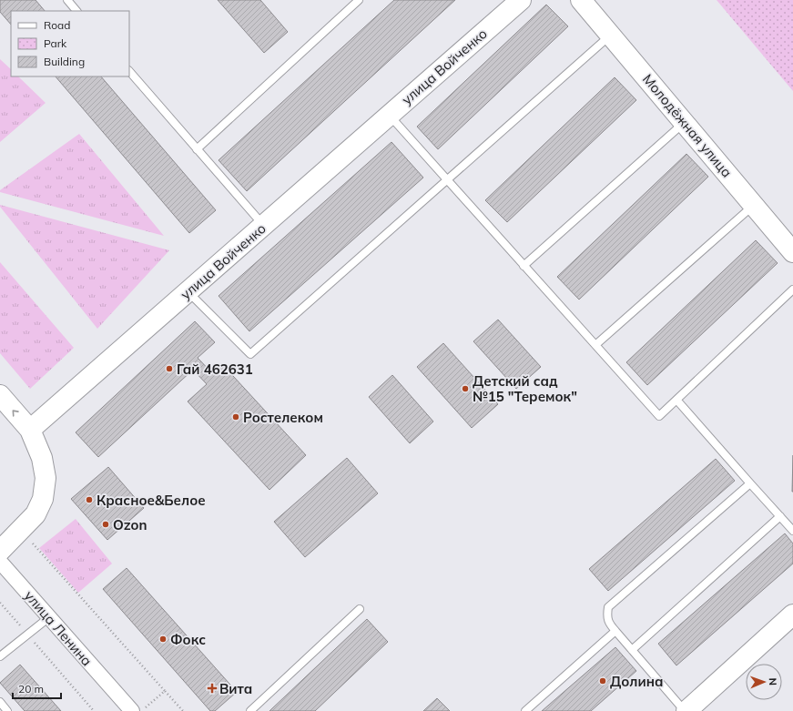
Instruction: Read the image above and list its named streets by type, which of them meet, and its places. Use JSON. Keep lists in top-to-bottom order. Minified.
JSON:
{"streets":{"main road":["улица Войченко","Молодёжная улица"],"street":["улица Ленина"]},"places":{"other":["Гай 462631","Детский сад №15 \"Теремок\"","Ростелеком","Красное&Белое","Ozon","Фокс","Долина"],"health":["Вита"]},"legend":["Road","Park","Building"],"scale_bar":"20 m","north":"right"}
